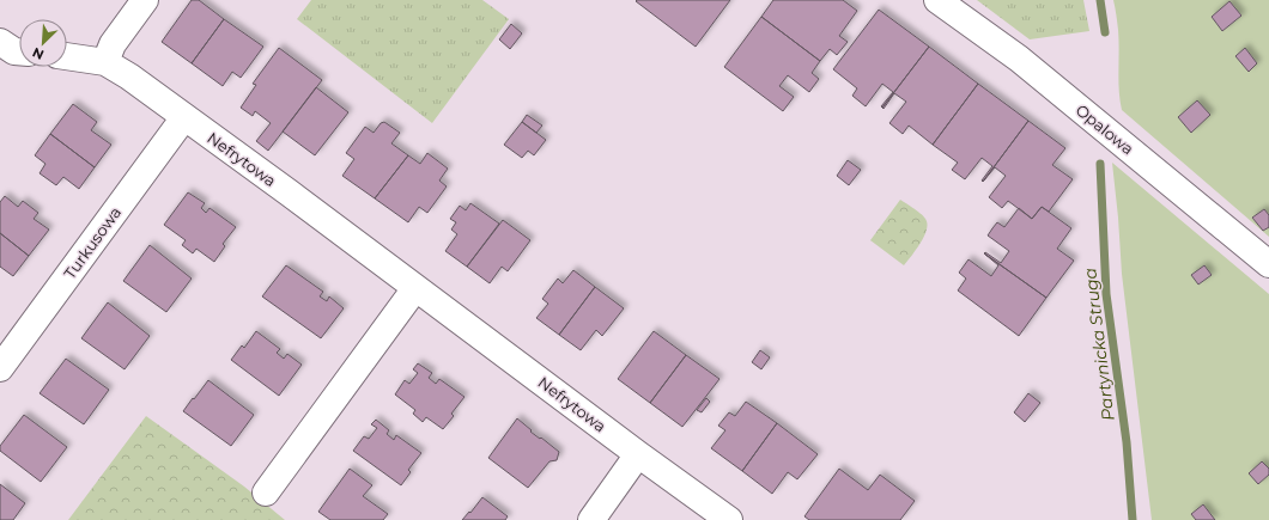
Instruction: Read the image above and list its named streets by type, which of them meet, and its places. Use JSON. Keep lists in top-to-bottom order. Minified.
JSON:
{"streets":{"street":["Opalowa","Nefrytowa","Turkusowa"]},"crossings":[["Nefrytowa","Turkusowa"]],"water":["Partynicka Struga"],"north":"bottom left"}
